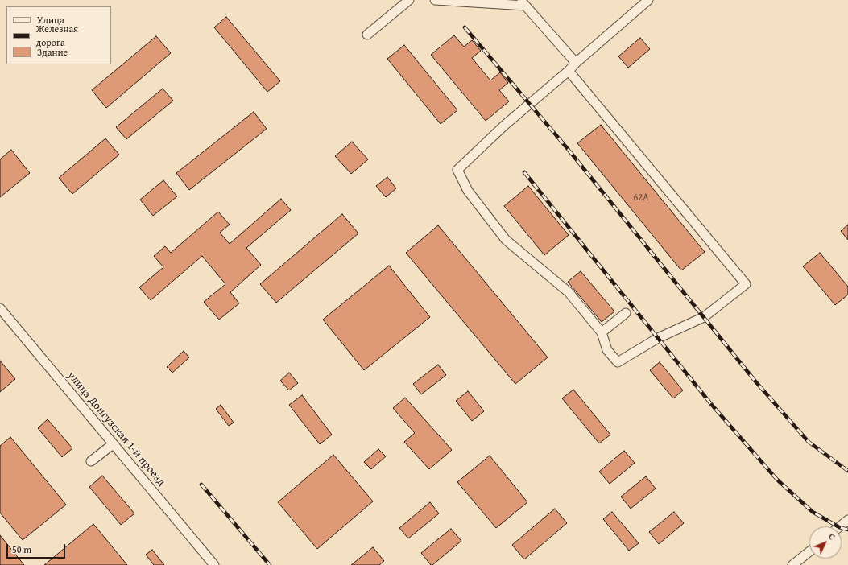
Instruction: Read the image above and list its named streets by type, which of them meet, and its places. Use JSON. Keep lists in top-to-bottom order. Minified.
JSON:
{"streets":{"street":["улица Донгузская 1-й проезд"]},"house_numbers":["62А"],"legend":["Улица","Железная дорога","Здание"],"scale_bar":"50 m","north":"top right"}
